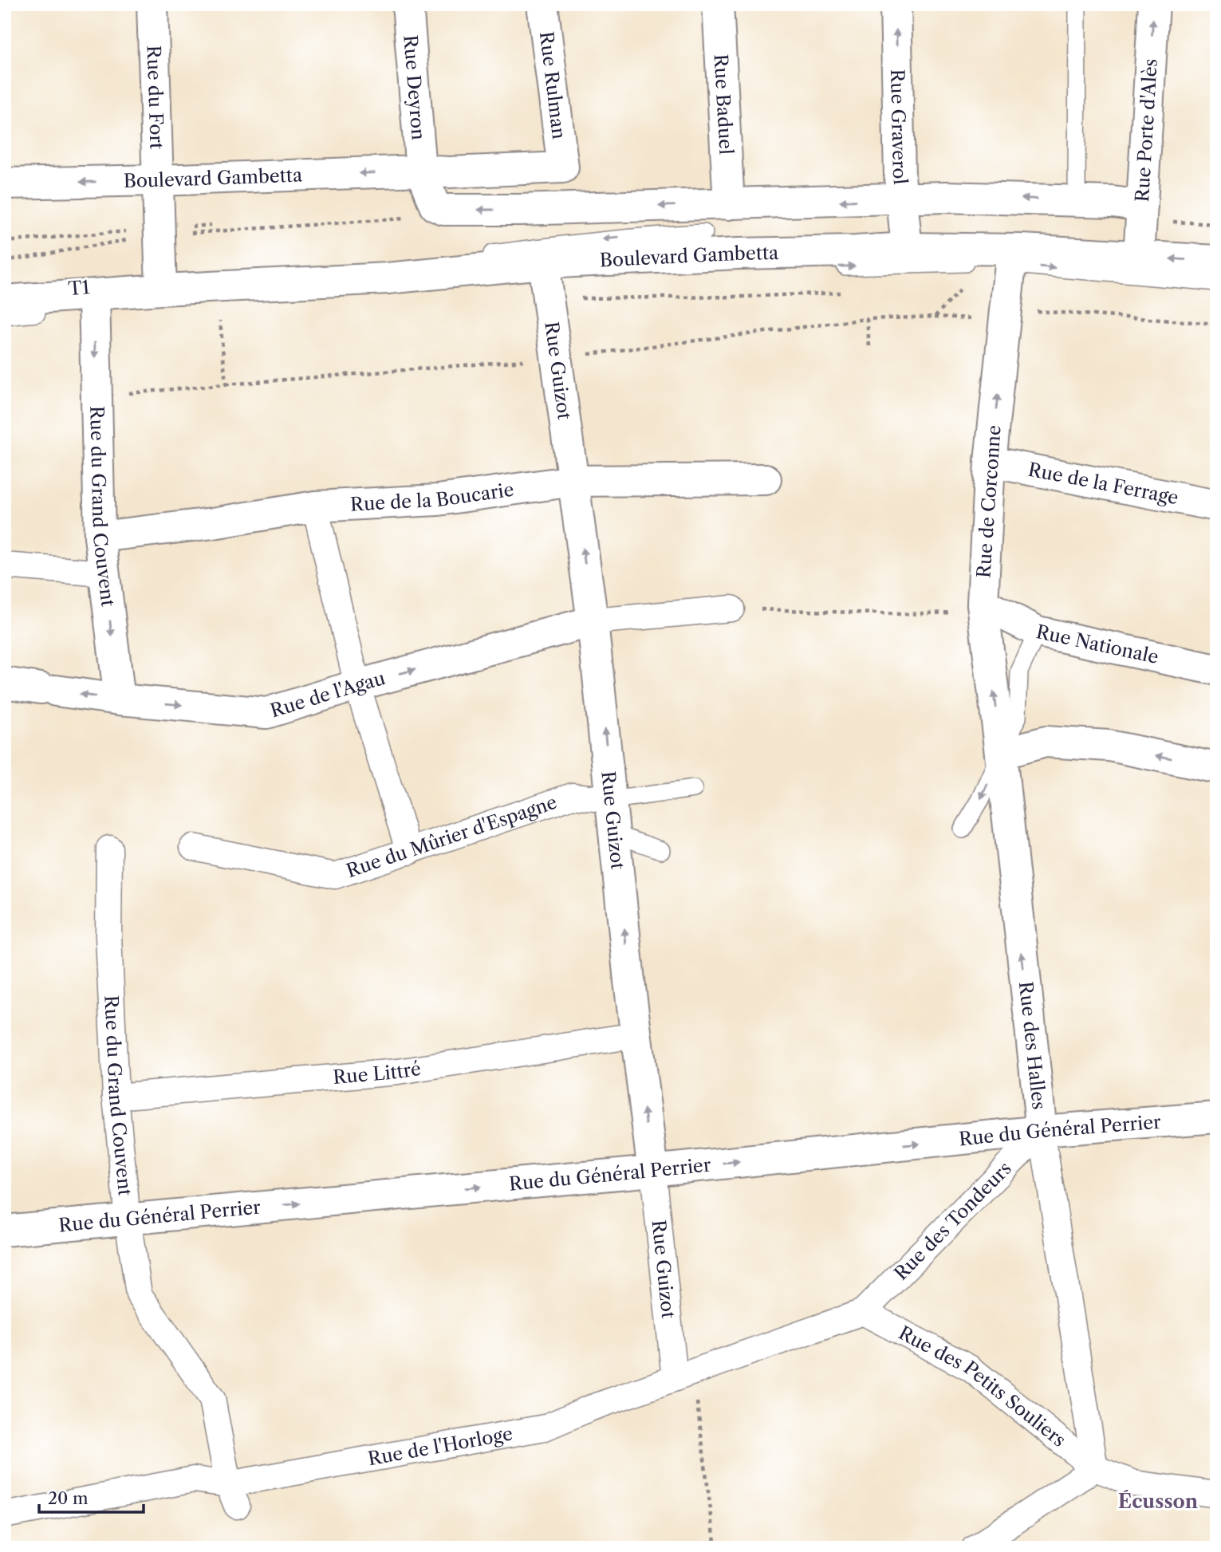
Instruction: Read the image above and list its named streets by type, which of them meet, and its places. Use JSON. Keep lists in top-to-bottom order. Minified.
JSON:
{"streets":{"street":["Rue Rulman","Rue Deyron","Rue du Fort","Rue Baduel","Rue Graverol","Rue Porte d'Alès","Boulevard Gambetta","Rue Guizot","Rue de la Ferrage","Rue de la Boucarie","Rue de Corconne","Rue du Grand Couvent","Rue Nationale","Rue de l'Agau","Rue du Mûrier d'Espagne","Rue des Halles","Rue Littré","Rue du Général Perrier","Rue des Tondeurs","Rue des Petits Souliers","Rue de l'Horloge"],"lane":["T1"]},"crossings":[["Rue Rulman","Boulevard Gambetta"],["Rue Deyron","Boulevard Gambetta"],["Rue du Fort","Boulevard Gambetta"],["Rue Graverol","Boulevard Gambetta"],["Rue Porte d'Alès","Boulevard Gambetta"],["Boulevard Gambetta","T1"],["Boulevard Gambetta","Rue Guizot"],["Boulevard Gambetta","Rue de Corconne"],["Boulevard Gambetta","Rue du Grand Couvent"],["T1","Rue du Grand Couvent"],["Rue Guizot","Rue de la Boucarie"],["Rue Guizot","Rue de l'Agau"],["Rue Guizot","Rue du Mûrier d'Espagne"],["Rue Guizot","Rue Littré"],["Rue Guizot","Rue du Général Perrier"],["Rue Guizot","Rue de l'Horloge"],["Rue de la Ferrage","Rue de Corconne"],["Rue de la Boucarie","Rue du Grand Couvent"],["Rue de Corconne","Rue Nationale"],["Rue de Corconne","Rue des Halles"],["Rue du Grand Couvent","Rue de l'Agau"],["Rue du Grand Couvent","Rue Littré"],["Rue du Grand Couvent","Rue du Général Perrier"],["Rue du Grand Couvent","Rue de l'Horloge"],["Rue des Halles","Rue du Général Perrier"],["Rue des Halles","Rue des Tondeurs"],["Rue des Halles","Rue des Petits Souliers"],["Rue du Général Perrier","Rue des Tondeurs"],["Rue des Tondeurs","Rue des Petits Souliers"],["Rue des Tondeurs","Rue de l'Horloge"],["Rue des Petits Souliers","Rue de l'Horloge"]],"one_way":["Rue Graverol","Rue Porte d'Alès","Rue de Corconne","Rue des Halles","Rue du Général Perrier"],"districts":["Écusson"],"scale_bar":"20 m"}
